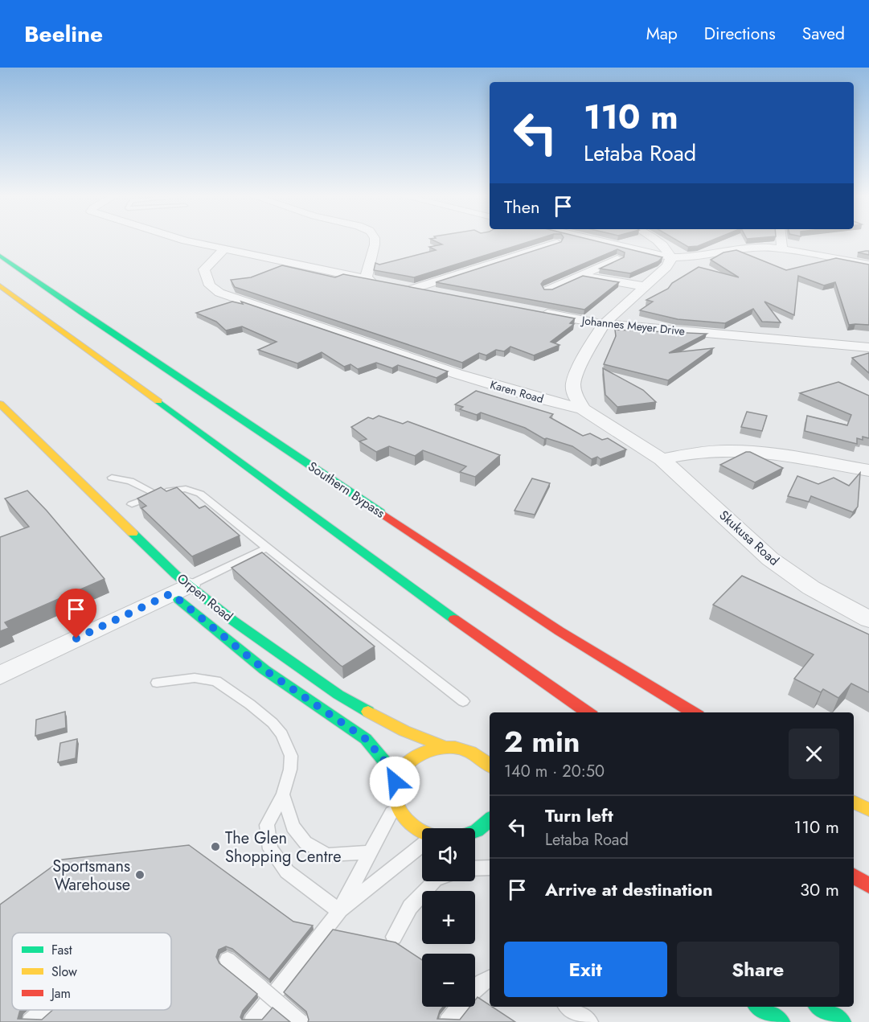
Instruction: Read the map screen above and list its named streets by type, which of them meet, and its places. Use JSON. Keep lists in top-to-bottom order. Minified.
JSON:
{"streets":{"main road":["Southern Bypass","Orpen Road"],"street":["Johannes Meyer Drive","Karen Road","Skukusa Road"]},"crossings":[["Karen Road","Skukusa Road"]],"places":["The Glen Shopping Centre","Sportsmans Warehouse"],"legend":["Fast","Slow","Jam"],"page":{"header":"Beeline","nav":["Map","Directions","Saved"],"turn":["110 m","Letaba Road"],"then":"Then","heading":["2 min","140 m · 20:50"],"list":[{"name":"Turn left","note":"Letaba Road","value":"110 m"},{"name":"Arrive at destination","value":"30 m"}],"map_buttons":["+","−"],"buttons":["Exit","Share"]}}
